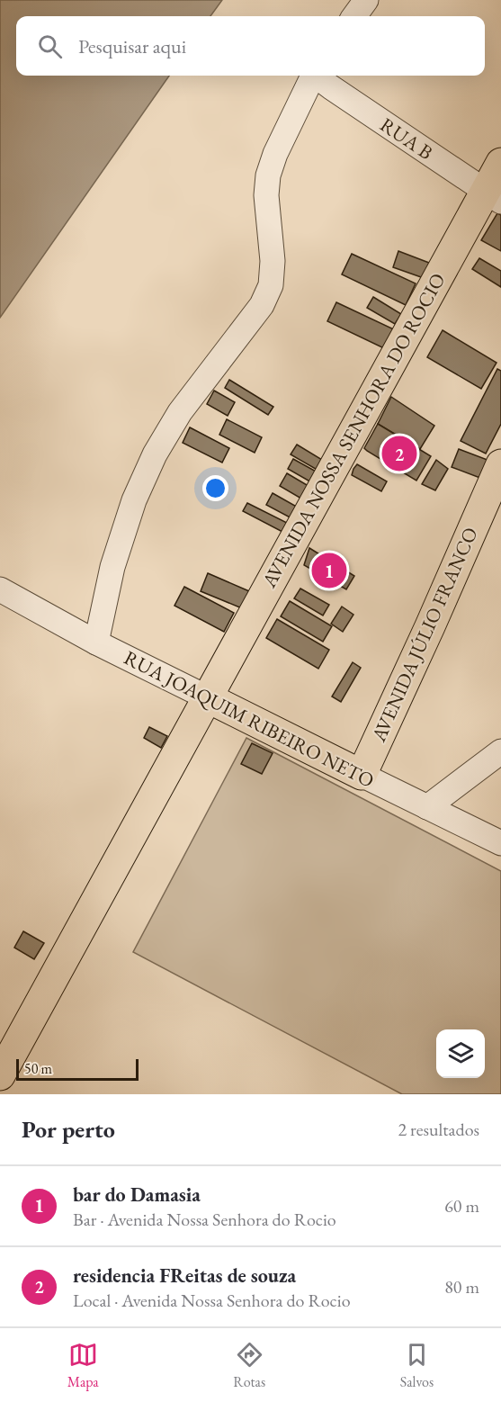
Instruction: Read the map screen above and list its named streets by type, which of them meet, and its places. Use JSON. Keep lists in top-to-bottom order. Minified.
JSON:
{"streets":{"main road":["AVENIDA NOSSA SENHORA DO ROCIO","AVENIDA JÚLIO FRANCO","RUA JOAQUIM RIBEIRO NETO"],"street":["RUA B"]},"crossings":[["RUA B","AVENIDA NOSSA SENHORA DO ROCIO"],["AVENIDA NOSSA SENHORA DO ROCIO","RUA JOAQUIM RIBEIRO NETO"],["AVENIDA JÚLIO FRANCO","RUA JOAQUIM RIBEIRO NETO"]],"scale_bar":"50 m","page":{"search":"Pesquisar aqui","pins":["2","1"],"scale":"50 m","heading":["Por perto","2 resultados"],"list":[{"mark":"1","name":"bar do Damasia","note":"Bar · Avenida Nossa Senhora do Rocio","value":"60 m"},{"mark":"2","name":"residencia FReitas de souza","note":"Local · Avenida Nossa Senhora do Rocio","value":"80 m"}],"nav":["Mapa","Rotas","Salvos"]}}
